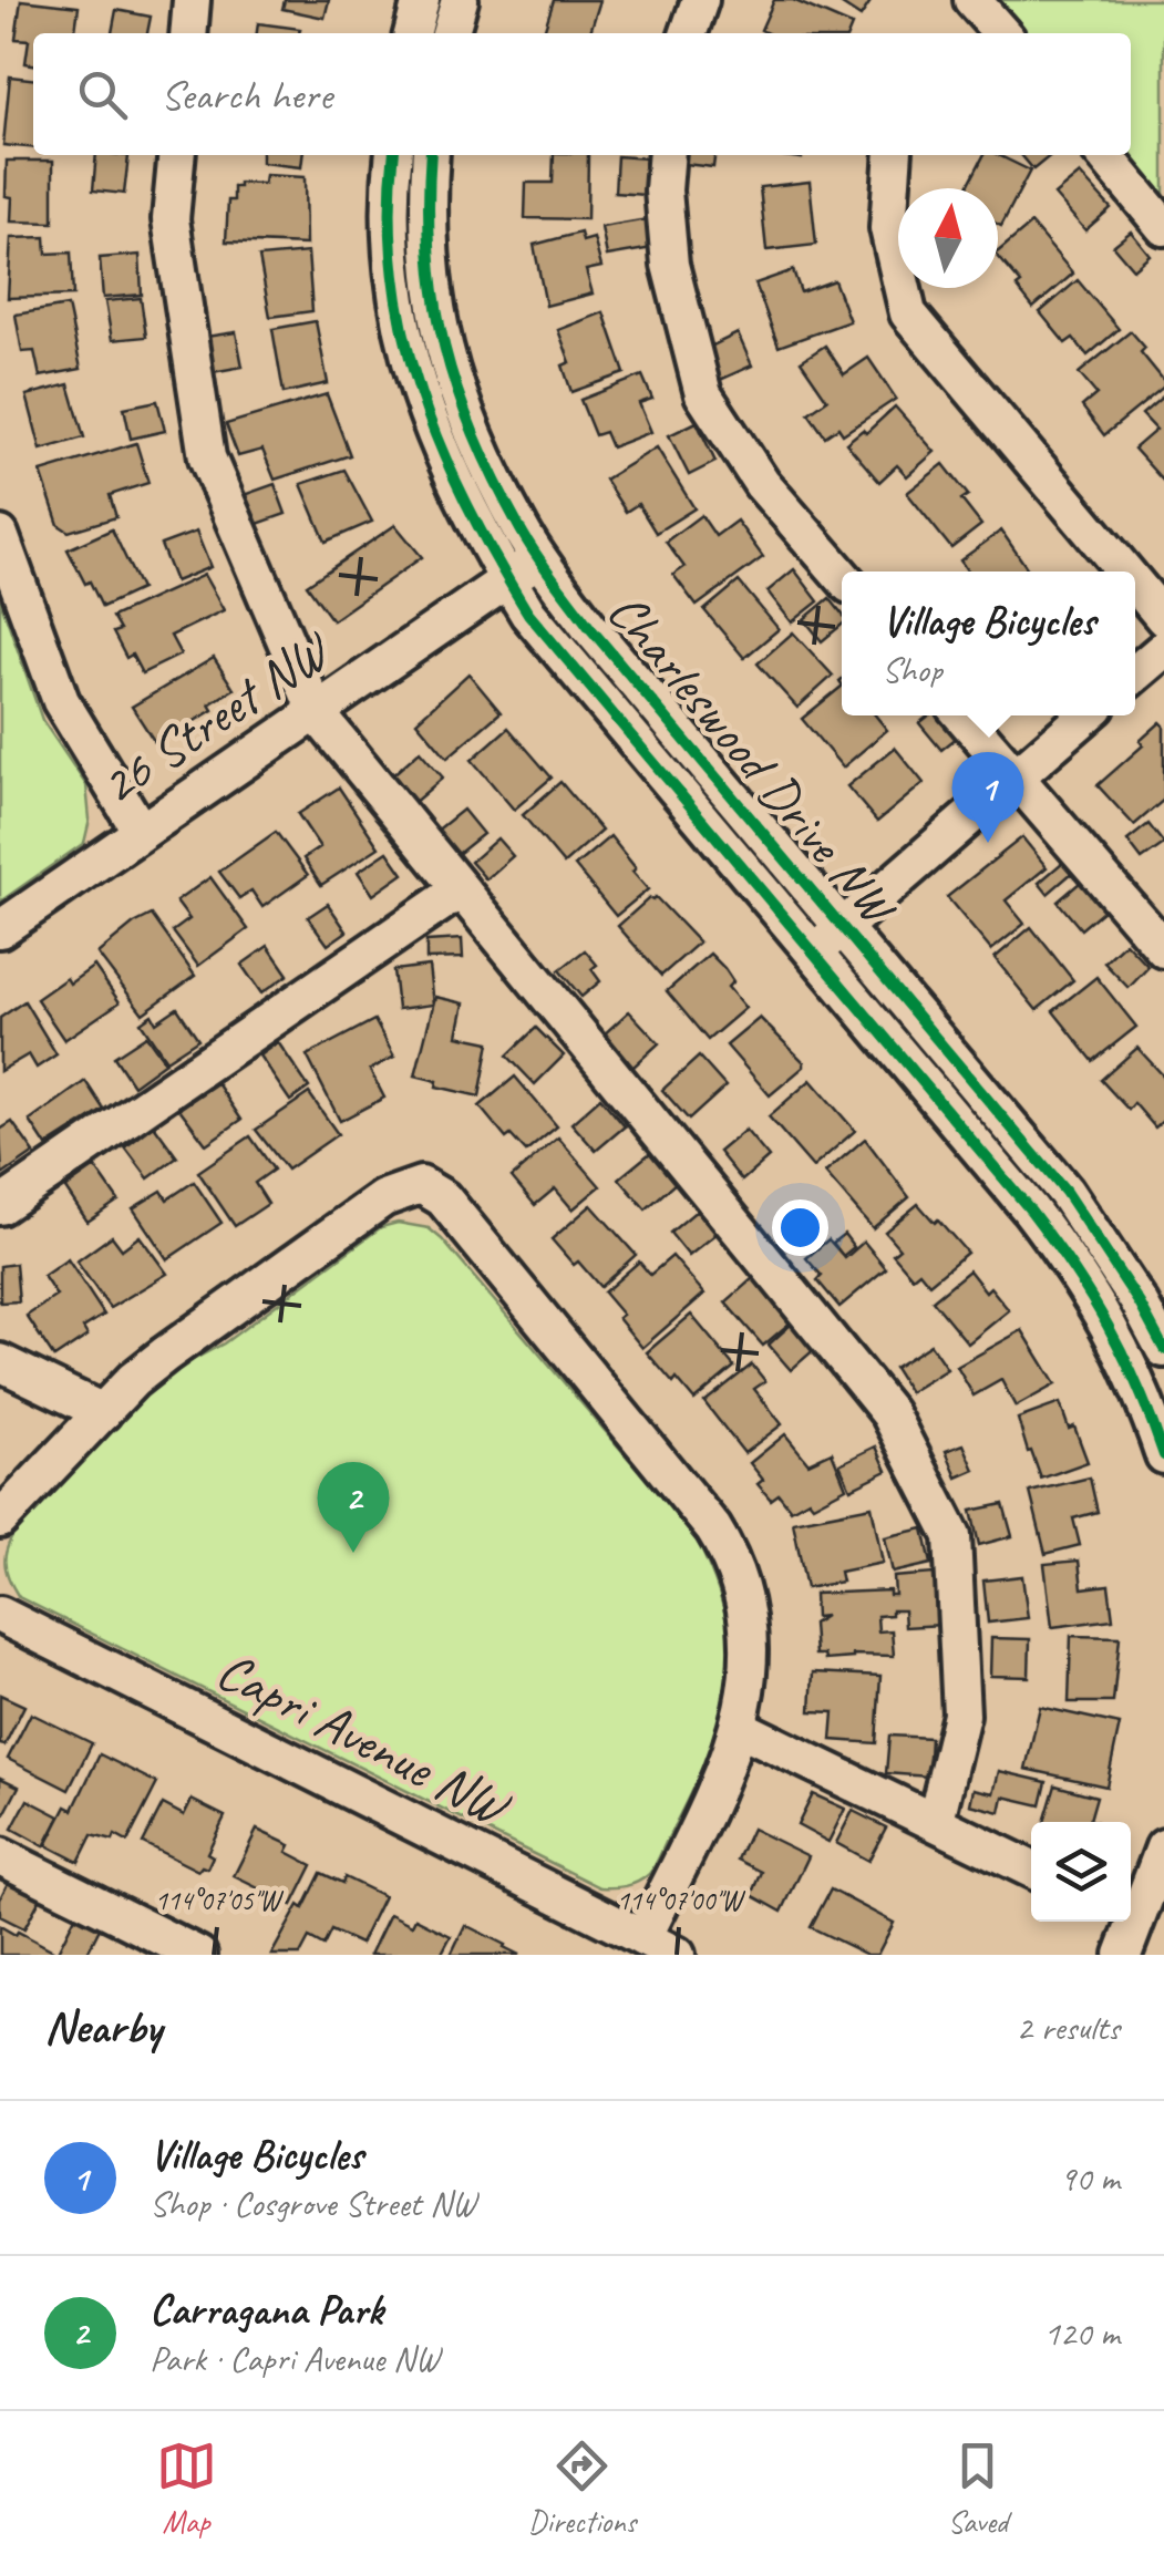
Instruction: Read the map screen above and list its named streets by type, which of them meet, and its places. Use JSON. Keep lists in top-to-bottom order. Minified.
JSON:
{"streets":{"street":["26 Street NW","Charleswood Drive NW","Capri Avenue NW"]},"crossings":[["26 Street NW","Charleswood Drive NW"]],"north":"top","page":{"search":"Search here","popup":["Village Bicycles","Shop"],"pins":["1","2"],"heading":["Nearby","2 results"],"list":[{"mark":"1","name":"Village Bicycles","note":"Shop · Cosgrove Street NW","value":"90 m"},{"mark":"2","name":"Carragana Park","note":"Park · Capri Avenue NW","value":"120 m"}],"nav":["Map","Directions","Saved"]},"coordinates":["114°07'05\"W","114°07'00\"W"]}
